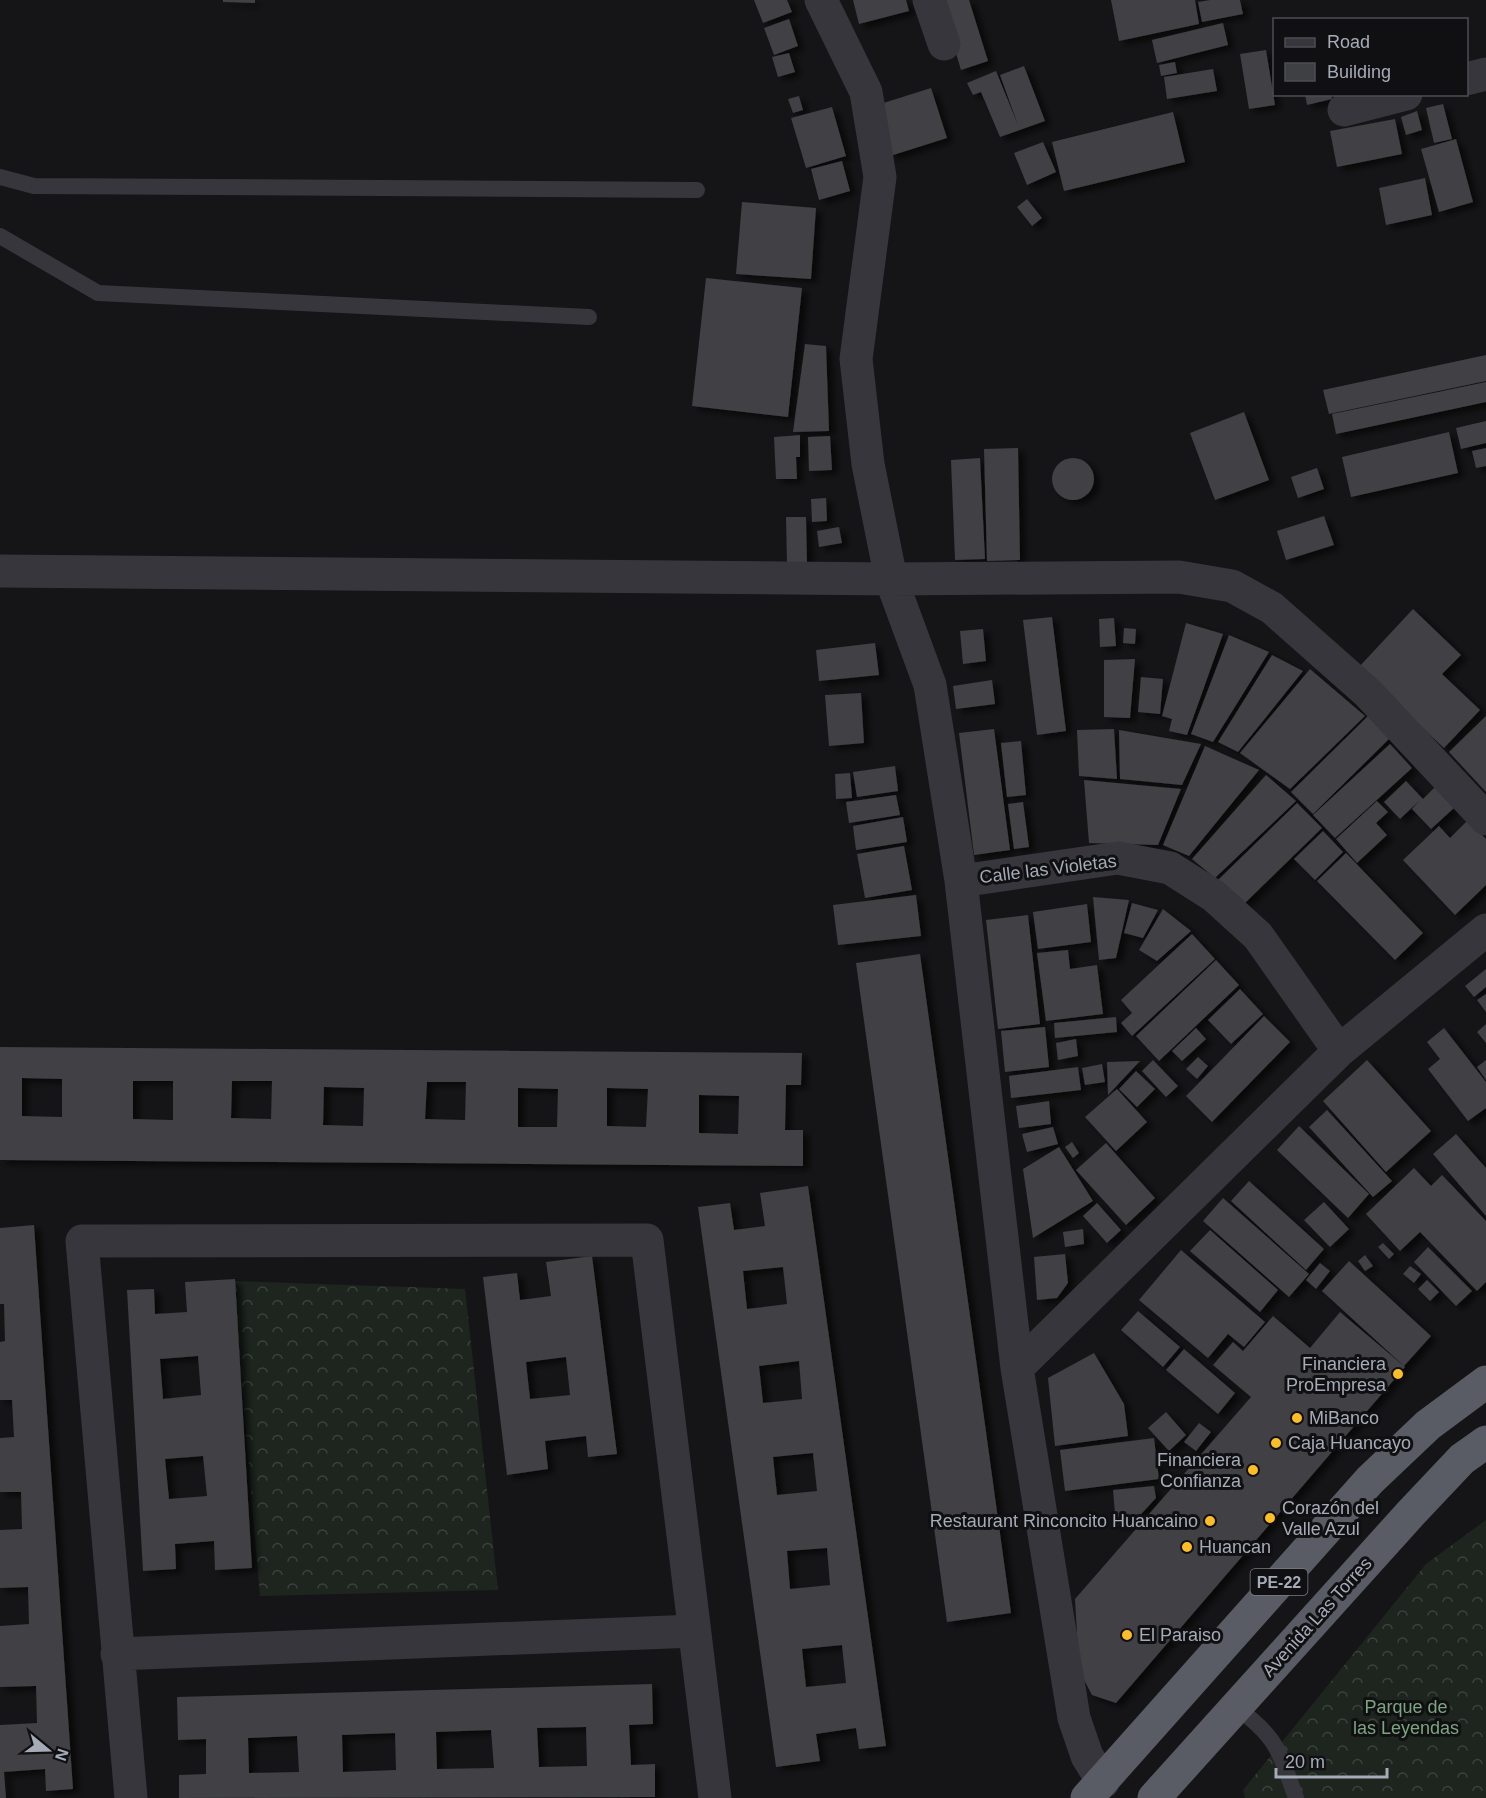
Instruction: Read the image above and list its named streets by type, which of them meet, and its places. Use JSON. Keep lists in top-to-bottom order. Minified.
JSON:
{"streets":{"highway":["PE-22","Avenida Las Torres"],"street":["Calle las Violetas"]},"parks":["Parque de las Leyendas"],"places":["Financiera ProEmpresa","MiBanco","Caja Huancayo","Financiera Confianza","Corazón del Valle Azul","Restaurant Rinconcito Huancaino","Huancan","El Paraiso"],"legend":["Road","Building"],"scale_bar":"20 m","north":"right"}
